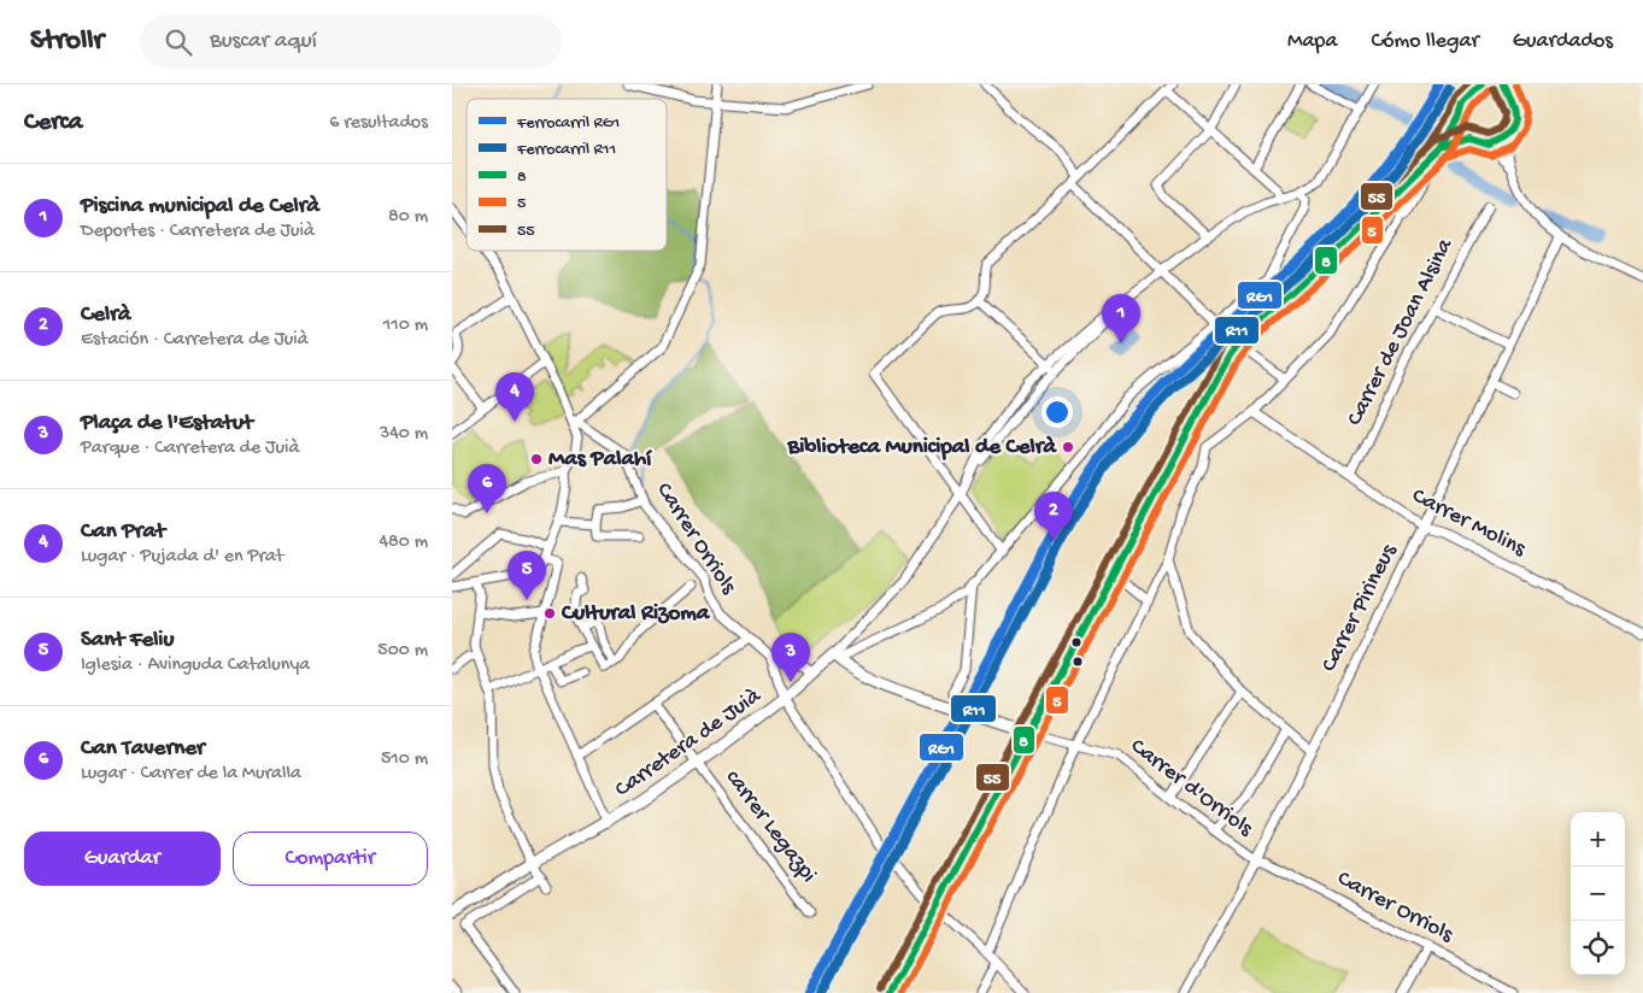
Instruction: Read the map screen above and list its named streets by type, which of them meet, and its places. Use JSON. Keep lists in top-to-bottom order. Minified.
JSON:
{"streets":{"street":["Carrer de Joan Alsina","Carrer Molins","Carrer Orriols","Carrer Pirineus","Carretera de Juià","Carrer d'Orriols","carrer Legazpi"]},"crossings":[["Carrer de Joan Alsina","Carrer Molins"],["Carrer Molins","Carrer Pirineus"],["Carrer Orriols","Carrer Pirineus"],["Carrer Orriols","Carretera de Juià"],["Carrer Orriols","Carrer d'Orriols"],["Carrer Pirineus","Carrer d'Orriols"],["Carretera de Juià","carrer Legazpi"]],"places":["Biblioteca Municipal de Celrà","Mas Palahí","Cultural Rizoma"],"lines":["rail line RG1","transit line 8","transit line 5","transit line 55","rail line R11"],"legend":["Ferrocarril RG1","Ferrocarril R11","8","5","55"],"page":{"header":"Strollr","search":"Buscar aquí","nav":["Mapa","Cómo llegar","Guardados"],"heading":["Cerca","6 resultados"],"list":[{"mark":"1","name":"Piscina municipal de Celrà","note":"Deportes · Carretera de Juià","value":"80 m"},{"mark":"2","name":"Celrà","note":"Estación · Carretera de Juià","value":"110 m"},{"mark":"3","name":"Plaça de l'Estatut","note":"Parque · Carretera de Juià","value":"340 m"},{"mark":"4","name":"Can Prat","note":"Lugar · Pujada d' en Prat","value":"480 m"},{"mark":"5","name":"Sant Feliu","note":"Iglesia · Avinguda Catalunya","value":"500 m"},{"mark":"6","name":"Can Taverner","note":"Lugar · Carrer de la Muralla","value":"510 m"}],"pins":["1","4","6","2","5","3"],"map_buttons":["+","−"],"buttons":["Guardar","Compartir"]}}
